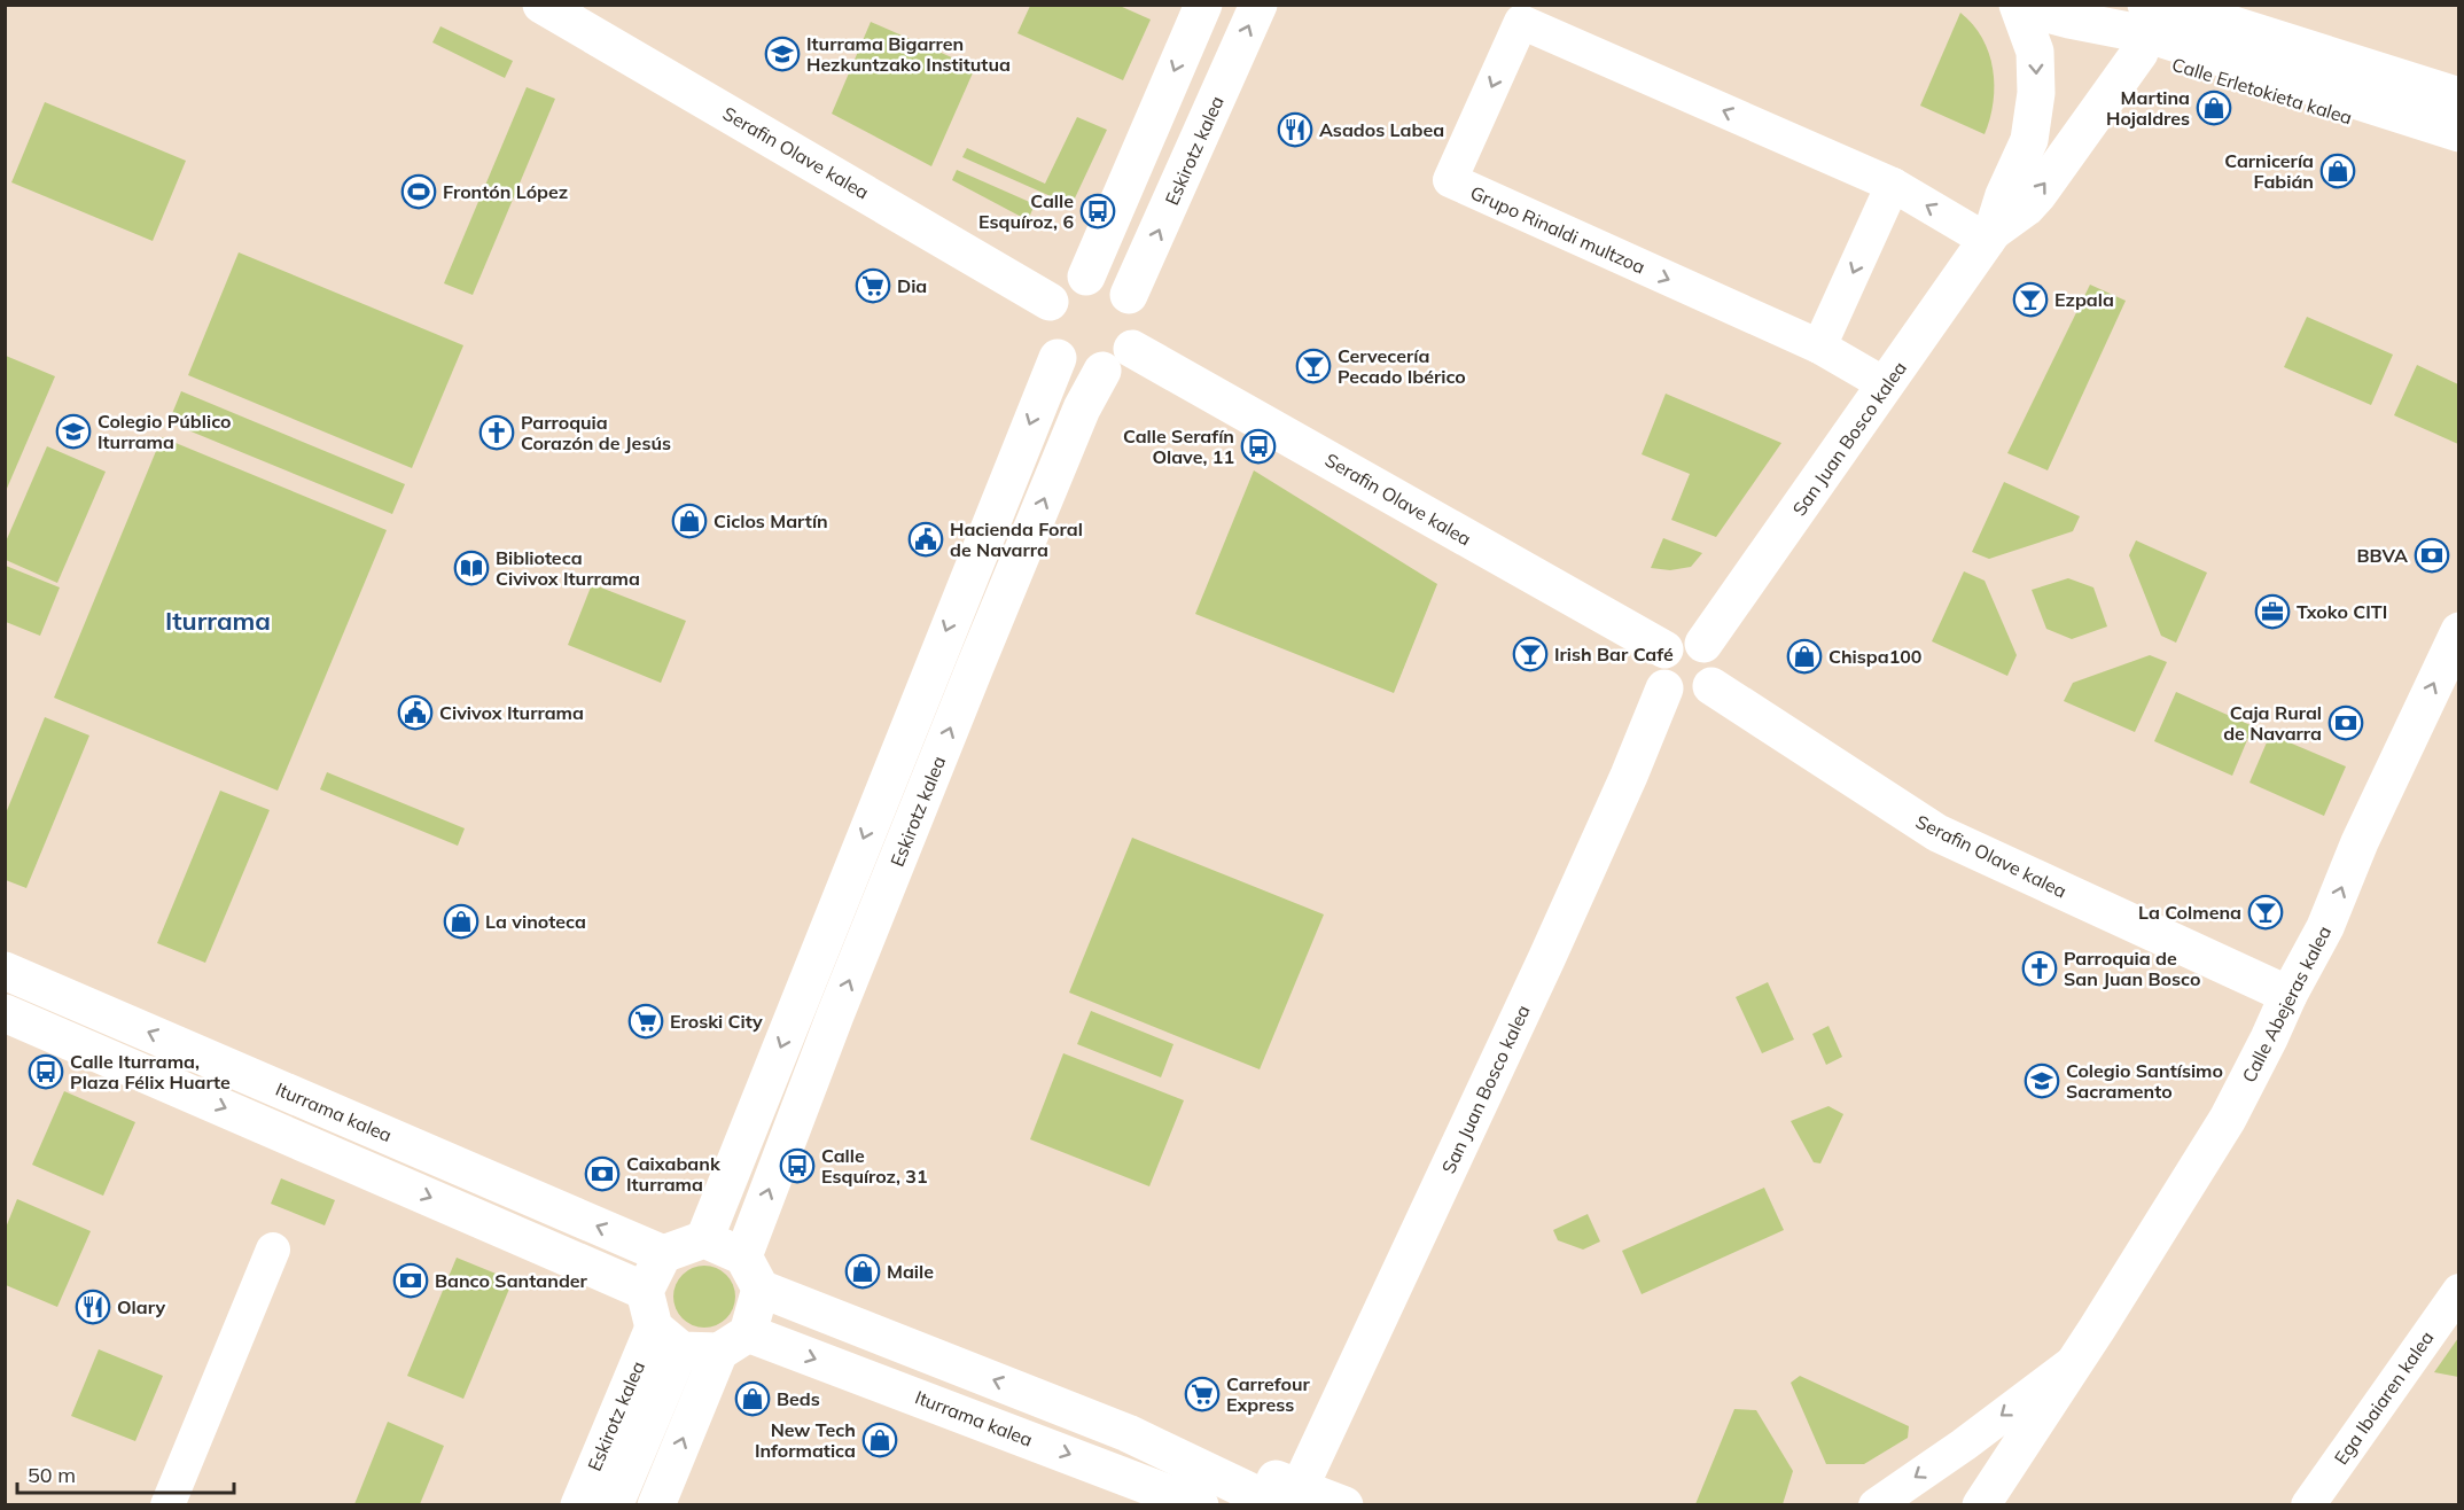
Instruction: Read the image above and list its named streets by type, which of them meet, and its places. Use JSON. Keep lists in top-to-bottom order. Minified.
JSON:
{"streets":{"street":["Calle Erletokieta kalea","Eskirotz kalea","Serafin Olave kalea","Grupo Rinaldi multzoa","San Juan Bosco kalea","Calle Abejeras kalea","Iturrama kalea","Ega Ibaiaren kalea"]},"crossings":[["Calle Erletokieta kalea","San Juan Bosco kalea"],["Eskirotz kalea","Serafin Olave kalea"],["Eskirotz kalea","Iturrama kalea"],["Serafin Olave kalea","San Juan Bosco kalea"],["Serafin Olave kalea","Calle Abejeras kalea"],["Grupo Rinaldi multzoa","San Juan Bosco kalea"]],"districts":["Iturrama"],"places":{"school or university":["Iturrama Bigarren Hezkuntzako Institutua","Colegio Público Iturrama","Colegio Santísimo Sacramento"],"shop":["Martina Hojaldres","Carnicería Fabián","Ciclos Martín","Chispa100","La vinoteca","Maile","Beds","New Tech Informatica"],"restaurant":["Asados Labea","Olary"],"sports":["Frontón López"],"bus stop":["Calle Esquíroz, 6","Calle Serafín Olave, 11","Calle Iturrama, Plaza Félix Huarte","Calle Esquíroz, 31"],"supermarket":["Dia","Eroski City","Carrefour Express"],"bar":["Ezpala","Cervecería Pecado Ibérico","Irish Bar Café","La Colmena"],"church":["Parroquia Corazón de Jesús","Parroquia de San Juan Bosco"],"public building":["Hacienda Foral de Navarra","Civivox Iturrama"],"bank":["BBVA","Caja Rural de Navarra","Caixabank Iturrama","Banco Santander"],"library":["Biblioteca Civivox Iturrama"],"office":["Txoko CITI"]},"scale_bar":"50 m"}
